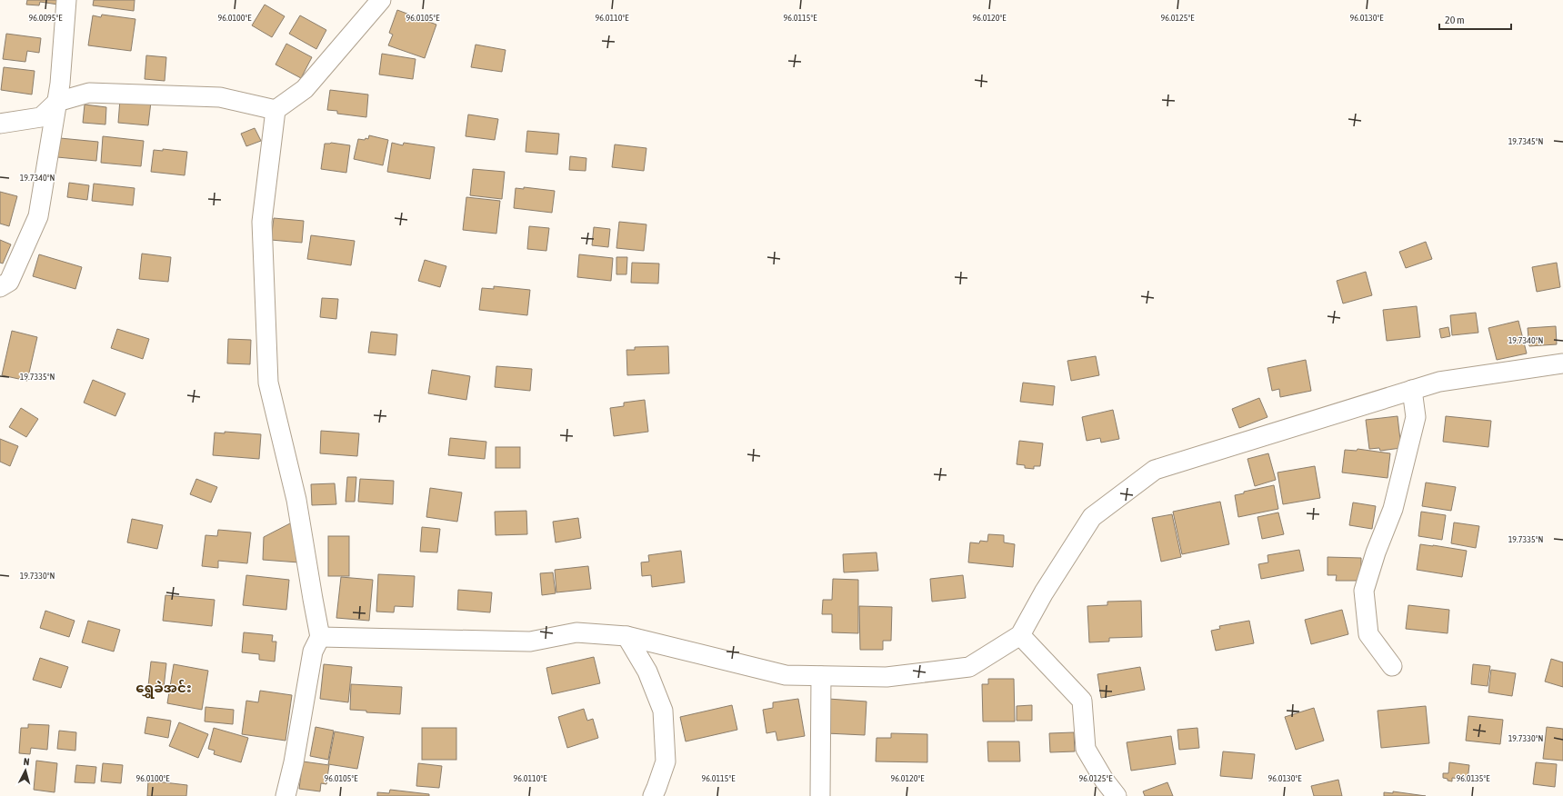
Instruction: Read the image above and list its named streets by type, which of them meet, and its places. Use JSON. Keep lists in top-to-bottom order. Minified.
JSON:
{"districts":["ရွှေခဲအင်း"],"scale_bar":"20 m","north":"top","coordinates":["96.0095°E","96.0100°E","96.0105°E","96.0110°E","96.0115°E","96.0120°E","96.0125°E","96.0130°E","19.7345°N","19.7340°N","19.7335°N","19.7330°N","96.0135°E"]}
